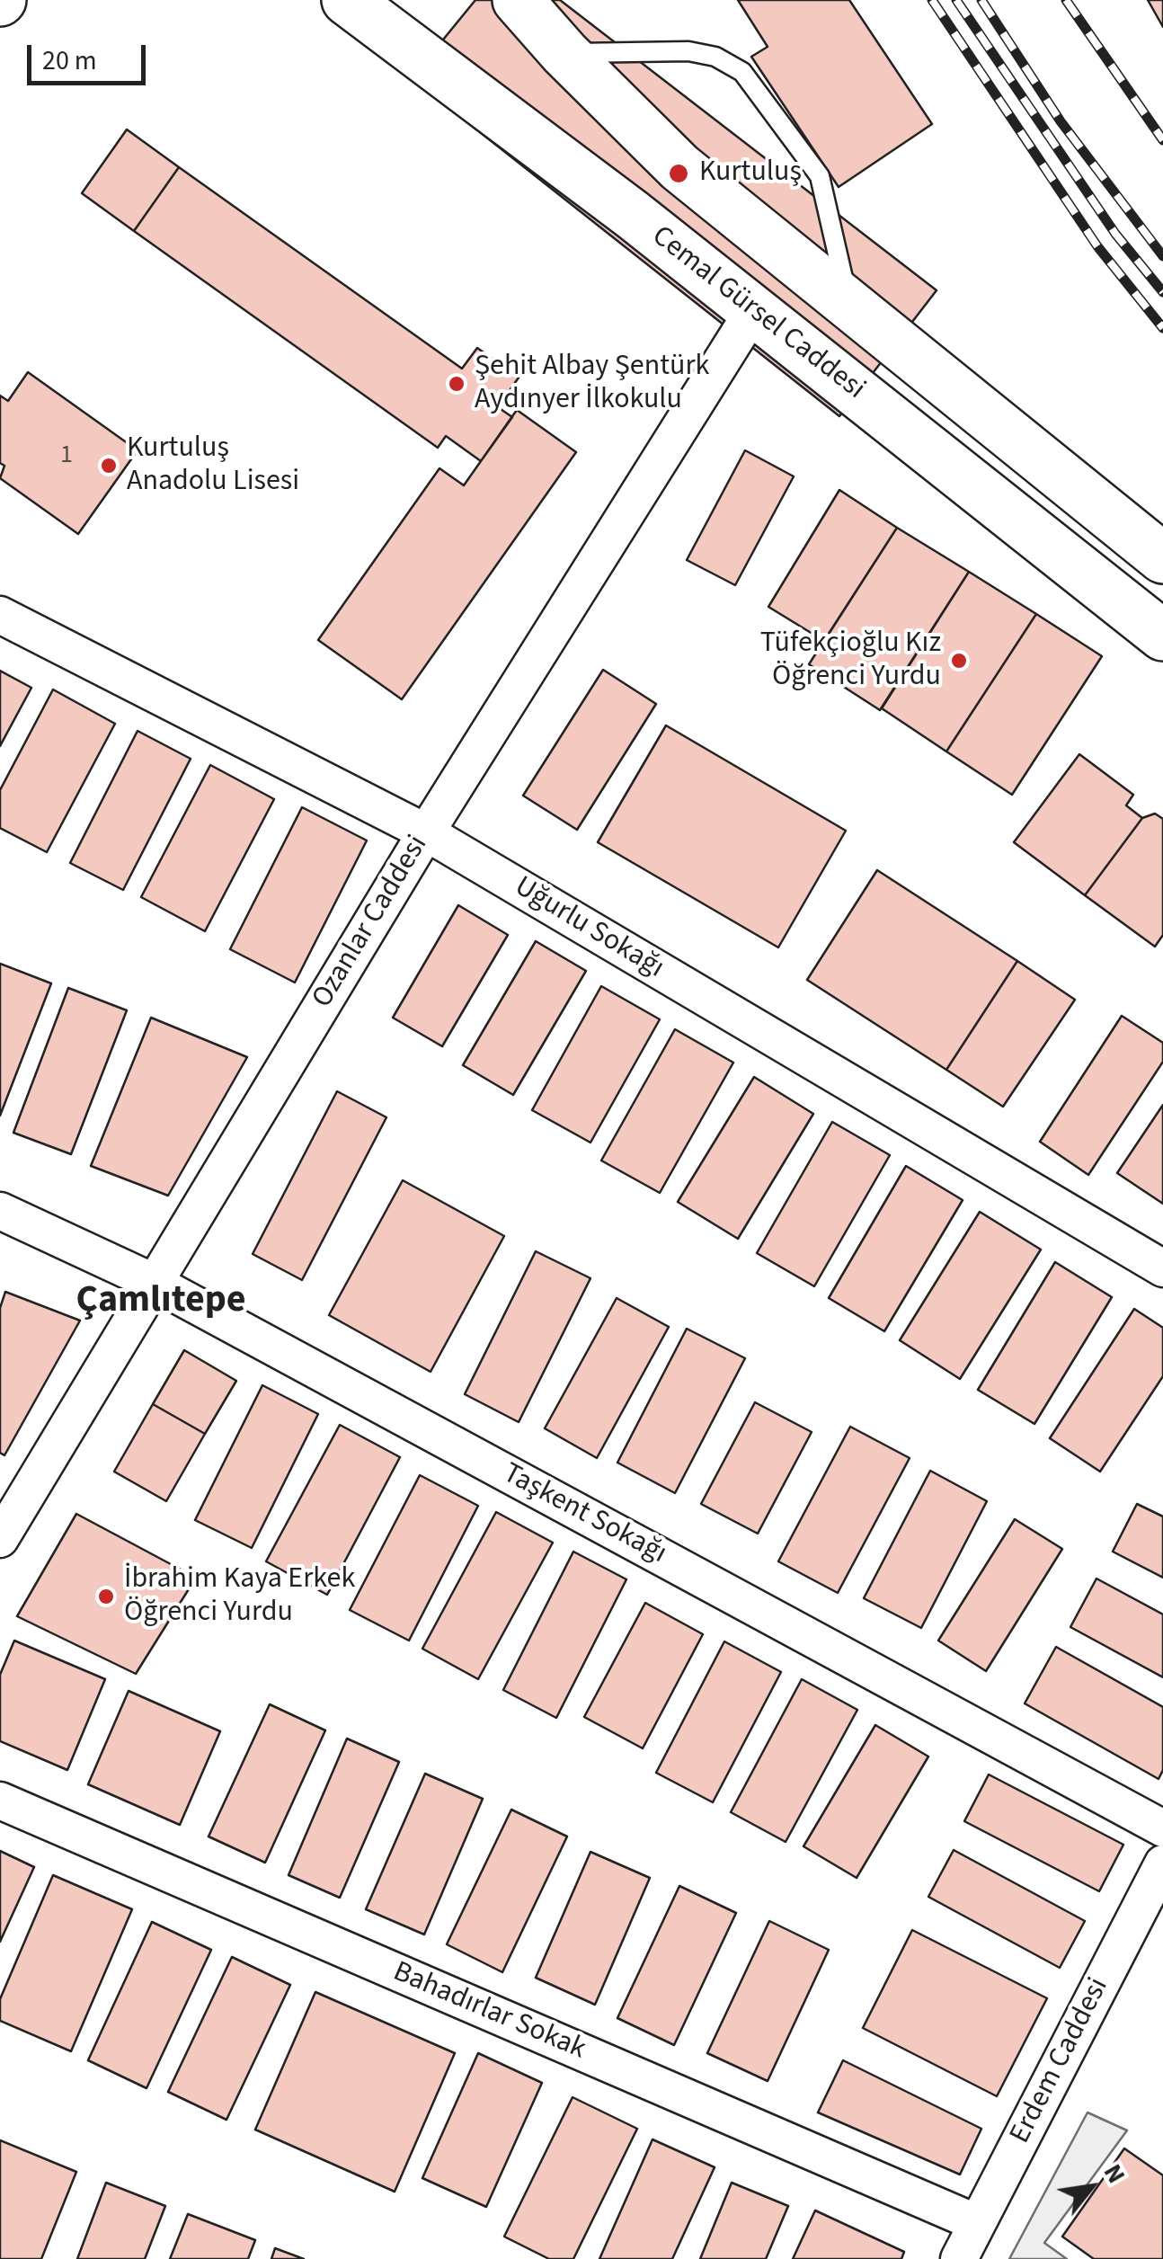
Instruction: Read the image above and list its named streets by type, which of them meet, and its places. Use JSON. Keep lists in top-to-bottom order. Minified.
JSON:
{"streets":{"main road":["Cemal Gürsel Caddesi"],"street":["Ozanlar Caddesi","Uğurlu Sokağı","Taşkent Sokağı","Bahadırlar Sokak","Erdem Caddesi"]},"crossings":[["Cemal Gürsel Caddesi","Ozanlar Caddesi"],["Ozanlar Caddesi","Uğurlu Sokağı"],["Ozanlar Caddesi","Taşkent Sokağı"],["Bahadırlar Sokak","Erdem Caddesi"]],"districts":["Çamlıtepe"],"places":["Kurtuluş","Şehit Albay Şentürk Aydınyer İlkokulu","Kurtuluş Anadolu Lisesi","Tüfekçioğlu Kız Öğrenci Yurdu","İbrahim Kaya Erkek Öğrenci Yurdu"],"house_numbers":["1"],"scale_bar":"20 m","north":"top right"}
